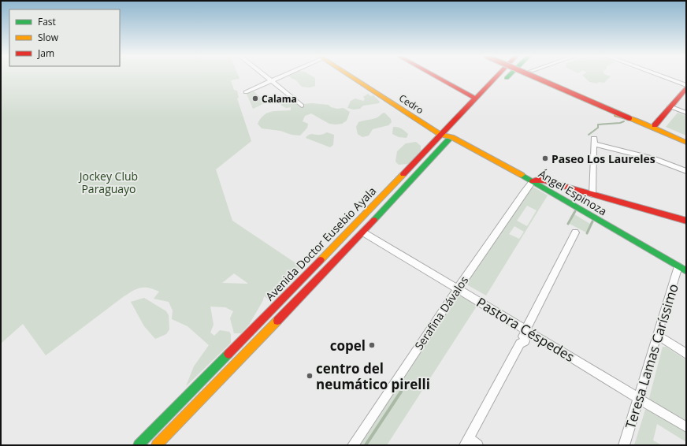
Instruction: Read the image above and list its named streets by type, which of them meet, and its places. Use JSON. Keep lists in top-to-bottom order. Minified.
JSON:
{"streets":{"main road":["Cedro","Ángel Espinoza","Avenida Doctor Eusebio Ayala"],"street":["Serafina Dávalos","Pastora Céspedes","Teresa Lamas Caríssimo"]},"crossings":[["Cedro","Ángel Espinoza"],["Cedro","Avenida Doctor Eusebio Ayala"],["Ángel Espinoza","Avenida Doctor Eusebio Ayala"],["Ángel Espinoza","Serafina Dávalos"],["Ángel Espinoza","Teresa Lamas Caríssimo"],["Avenida Doctor Eusebio Ayala","Pastora Céspedes"],["Serafina Dávalos","Pastora Céspedes"],["Pastora Céspedes","Teresa Lamas Caríssimo"]],"parks":["Jockey Club Paraguayo"],"places":["Calama","Paseo Los Laureles","copel","centro del neumático pirelli"],"legend":["Fast","Slow","Jam"]}
